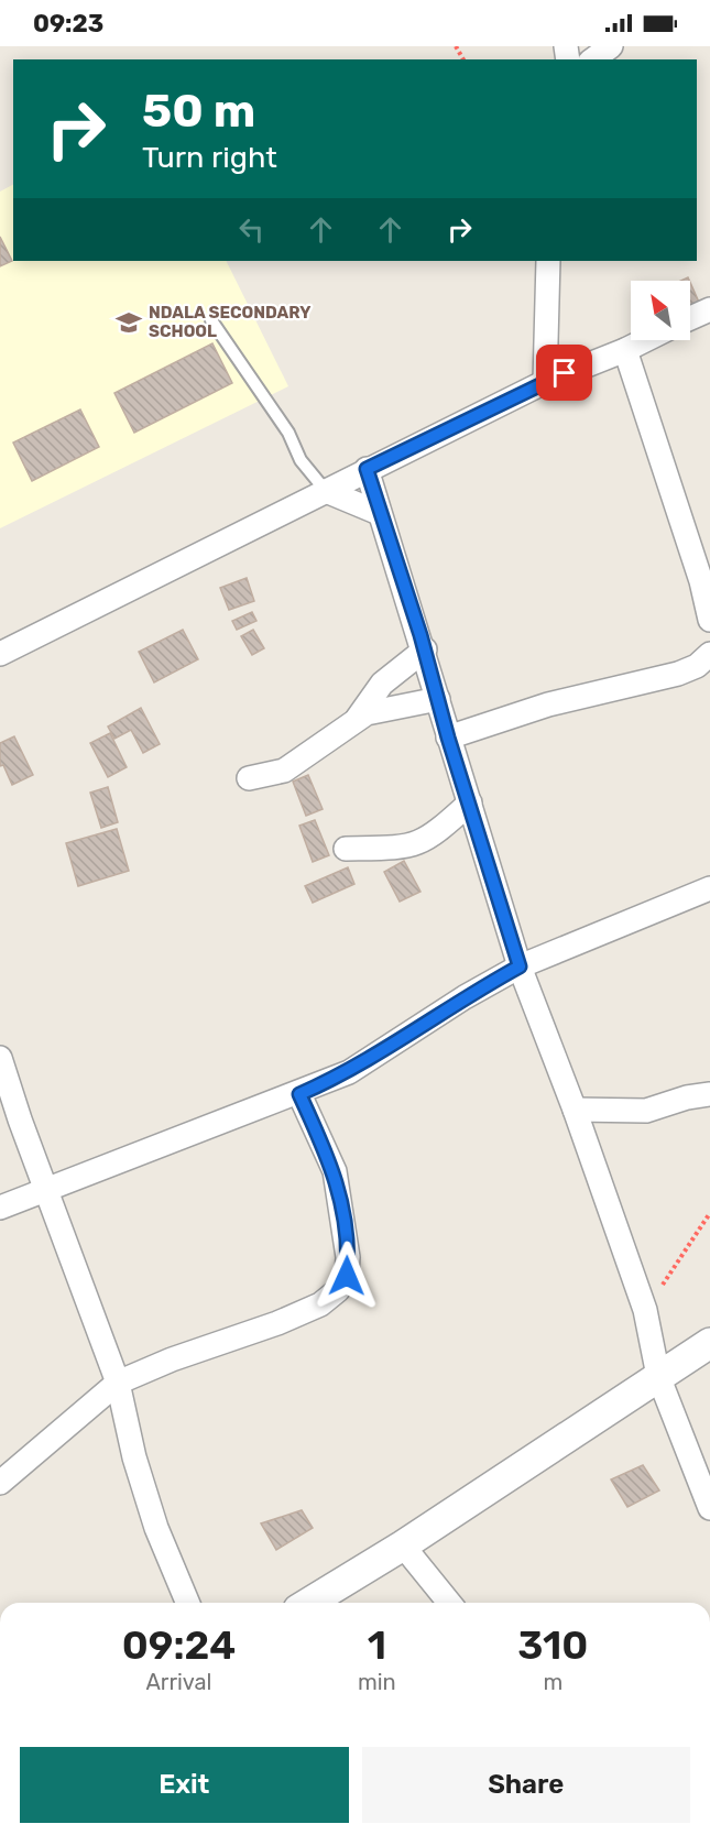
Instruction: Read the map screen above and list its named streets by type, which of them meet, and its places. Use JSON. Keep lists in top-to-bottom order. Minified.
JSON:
{"places":{"school or university":["NDALA SECONDARY SCHOOL"]},"north":"top left","page":{"status":"09:23","turn":["50 m","Turn right"],"eta":["09:24","Arrival","1","min","310","m"],"buttons":["Exit","Share"]}}
